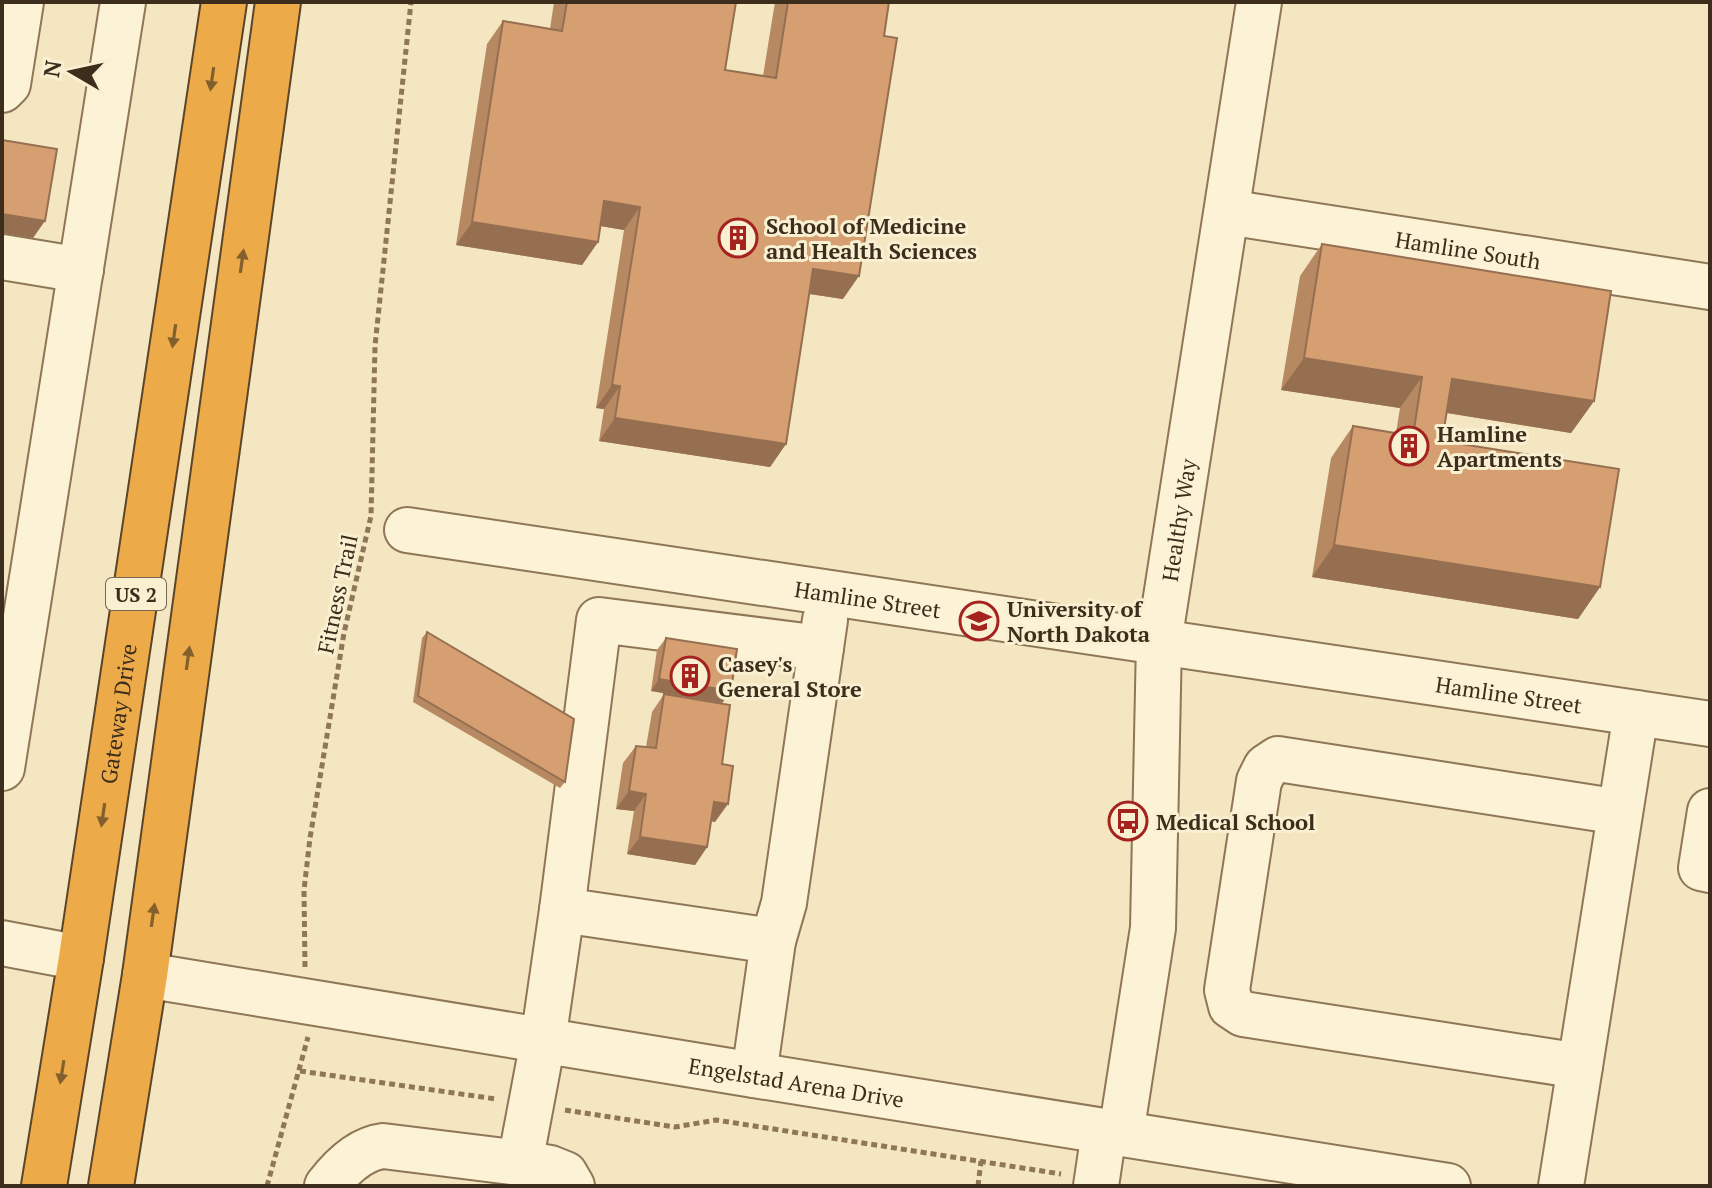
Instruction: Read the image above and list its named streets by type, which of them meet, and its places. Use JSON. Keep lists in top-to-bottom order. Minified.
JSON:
{"streets":{"highway":["US 2","Gateway Drive"],"street":["Hamline South","Healthy Way","Hamline Street","Engelstad Arena Drive"],"path":["Fitness Trail"]},"crossings":[["Hamline South","Healthy Way"],["Healthy Way","Hamline Street"],["Healthy Way","Engelstad Arena Drive"],["US 2","Engelstad Arena Drive"],["Fitness Trail","Engelstad Arena Drive"]],"places":{"building":["School of Medicine and Health Sciences","Hamline Apartments","Casey's General Store"],"school or university":["University of North Dakota"],"bus stop":["Medical School"]},"north":"left"}
